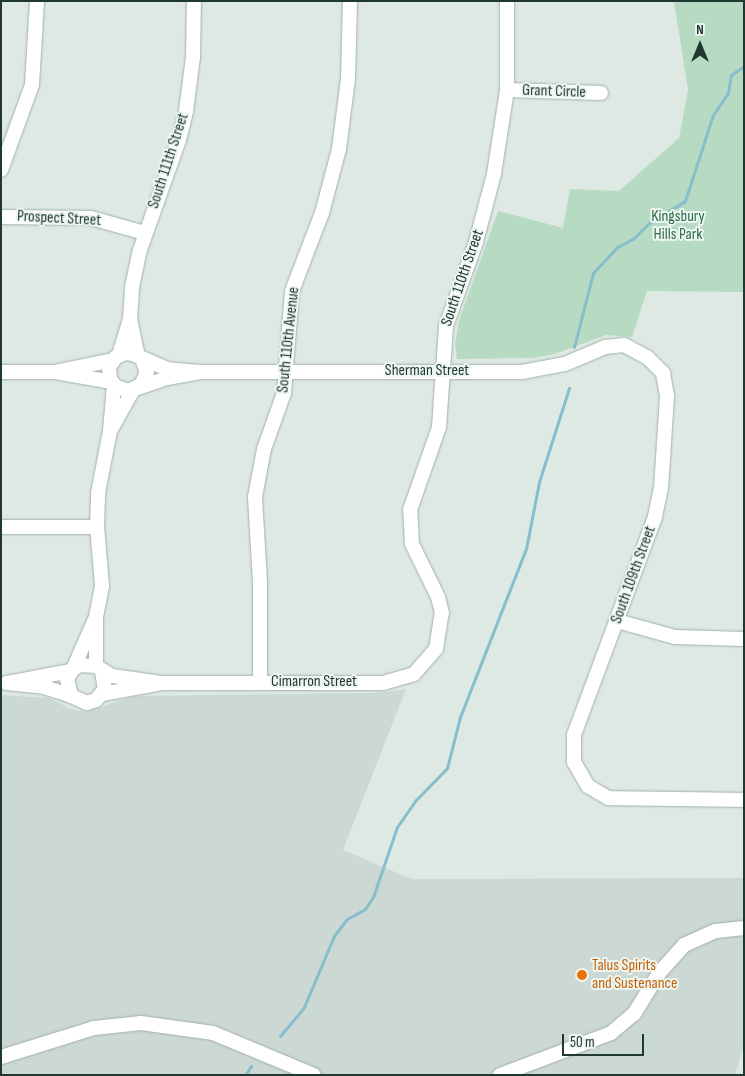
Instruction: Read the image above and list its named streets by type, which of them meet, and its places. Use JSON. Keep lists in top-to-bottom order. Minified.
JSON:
{"streets":{"street":["Grant Circle","South 111th Street","Prospect Street","South 110th Street","South 110th Avenue","Sherman Street","South 109th Street","Cimarron Street"]},"crossings":[["Grant Circle","South 110th Street"],["South 111th Street","Prospect Street"],["South 111th Street","Sherman Street"],["South 110th Street","Sherman Street"],["South 110th Street","Cimarron Street"],["South 110th Avenue","Sherman Street"],["South 110th Avenue","Cimarron Street"],["Sherman Street","South 109th Street"]],"parks":["Kingsbury Hills Park"],"places":["Talus Spirits and Sustenance"],"scale_bar":"50 m","north":"top"}
